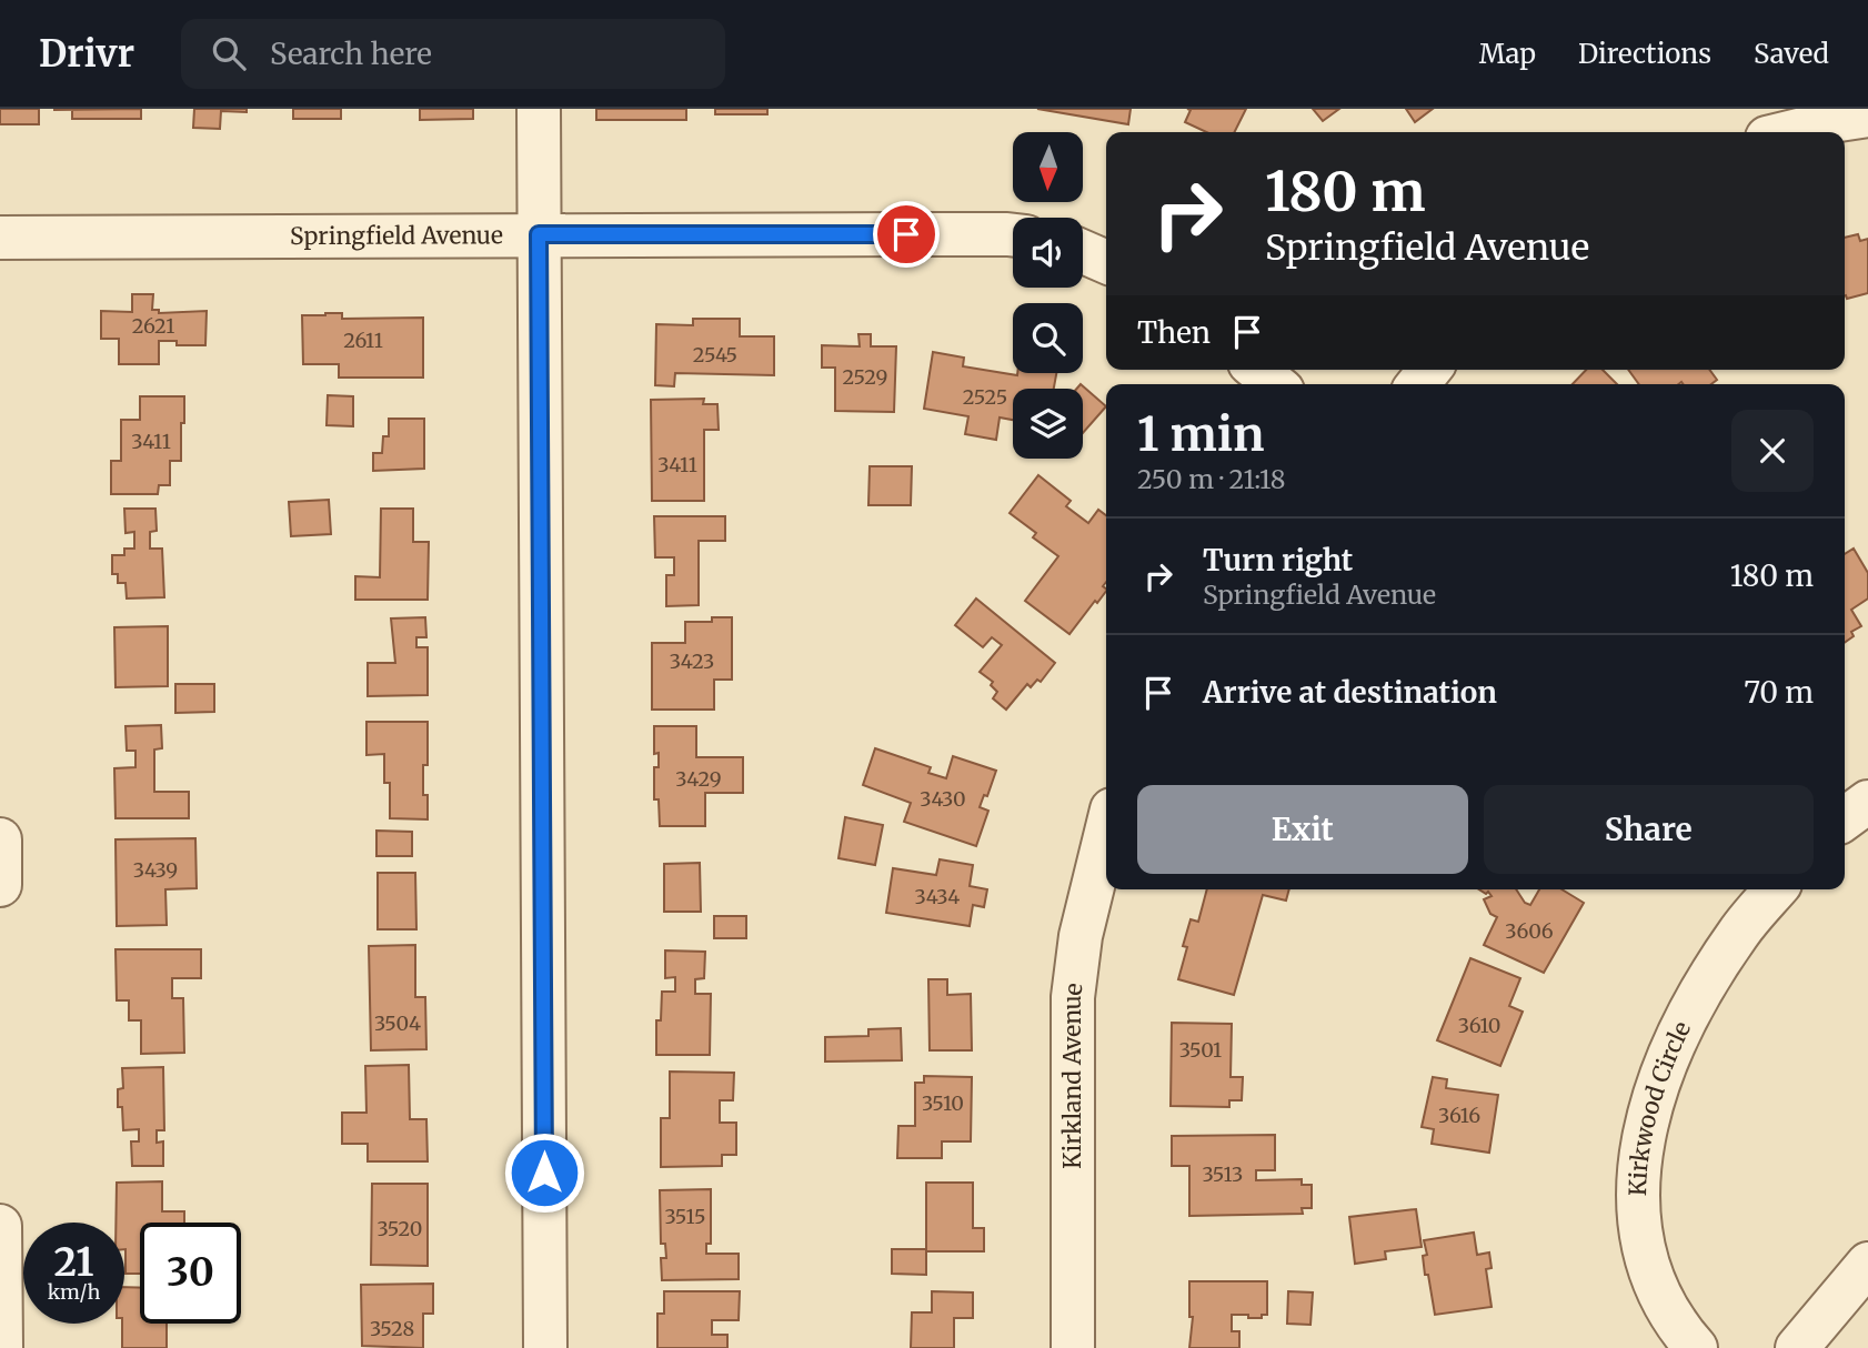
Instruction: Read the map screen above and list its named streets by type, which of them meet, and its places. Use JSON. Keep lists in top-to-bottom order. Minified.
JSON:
{"streets":{"street":["Springfield Avenue","Kirkland Avenue","Kirkwood Circle"]},"house_numbers":["2621","2611","2545","2529","2525","3411","3411","3423","3429","3430","3439","3434","3606","3504","3610","3501","3510","3616","3513","3515","3520","3528"],"north":"bottom","page":{"header":"Drivr","search":"Search here","nav":["Map","Directions","Saved"],"turn":["180 m","Springfield Avenue"],"then":"Then","heading":["1 min","250 m · 21:18"],"list":[{"name":"Turn right","note":"Springfield Avenue","value":"180 m"},{"name":"Arrive at destination","value":"70 m"}],"buttons":["Exit","Share"],"speed":"21 km/h","limit":"30"}}
